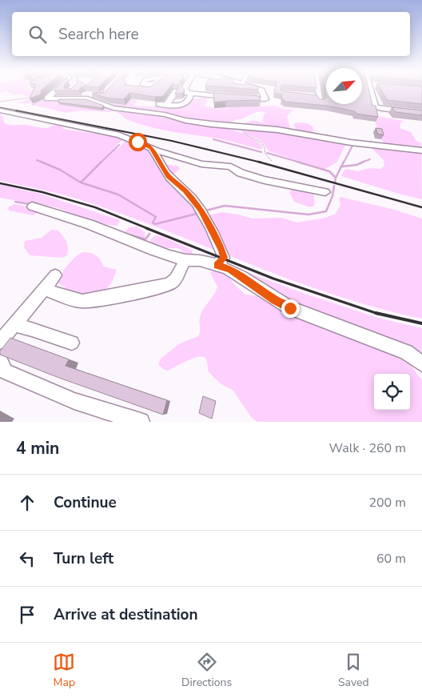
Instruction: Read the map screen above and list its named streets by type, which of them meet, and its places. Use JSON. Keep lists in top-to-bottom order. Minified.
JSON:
{"north":"top right","page":{"search":"Search here","heading":["4 min","Walk · 260 m"],"list":[["Continue","200 m"],["Turn left","60 m"],"Arrive at destination"],"nav":["Map","Directions","Saved"]}}
